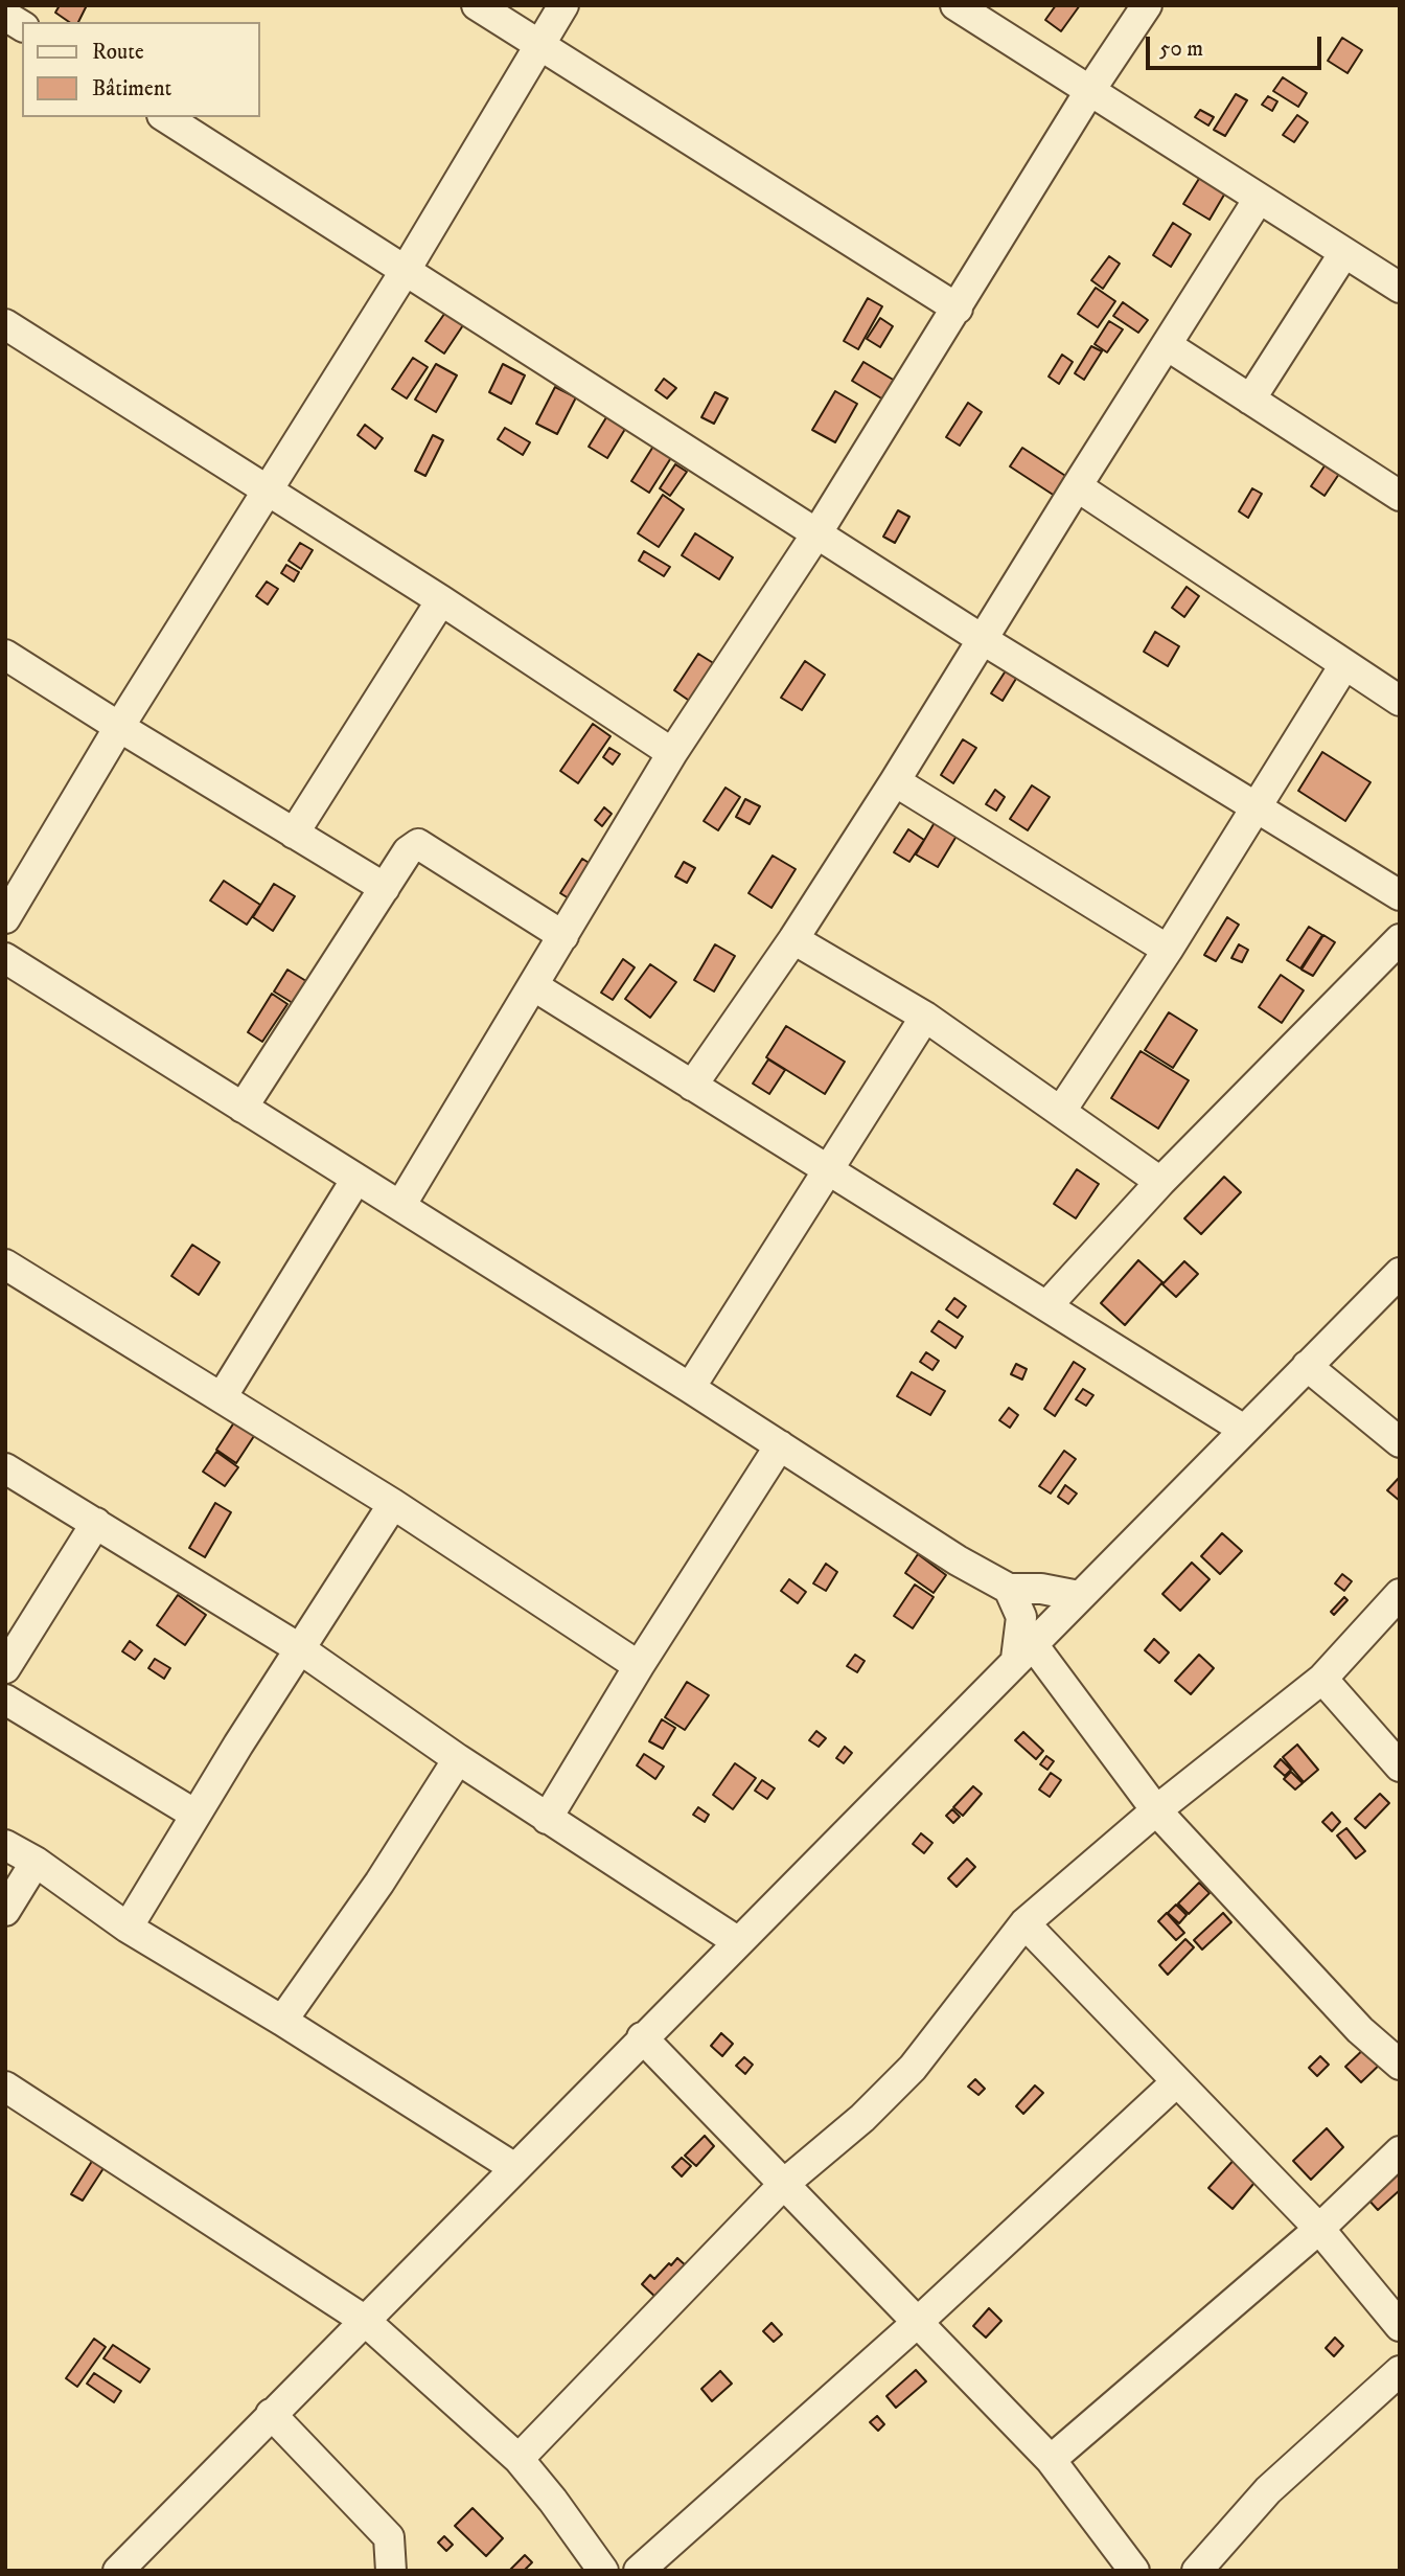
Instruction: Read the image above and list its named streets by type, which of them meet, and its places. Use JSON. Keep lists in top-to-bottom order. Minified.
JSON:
{"legend":["Route","Bâtiment"],"scale_bar":"50 m"}
